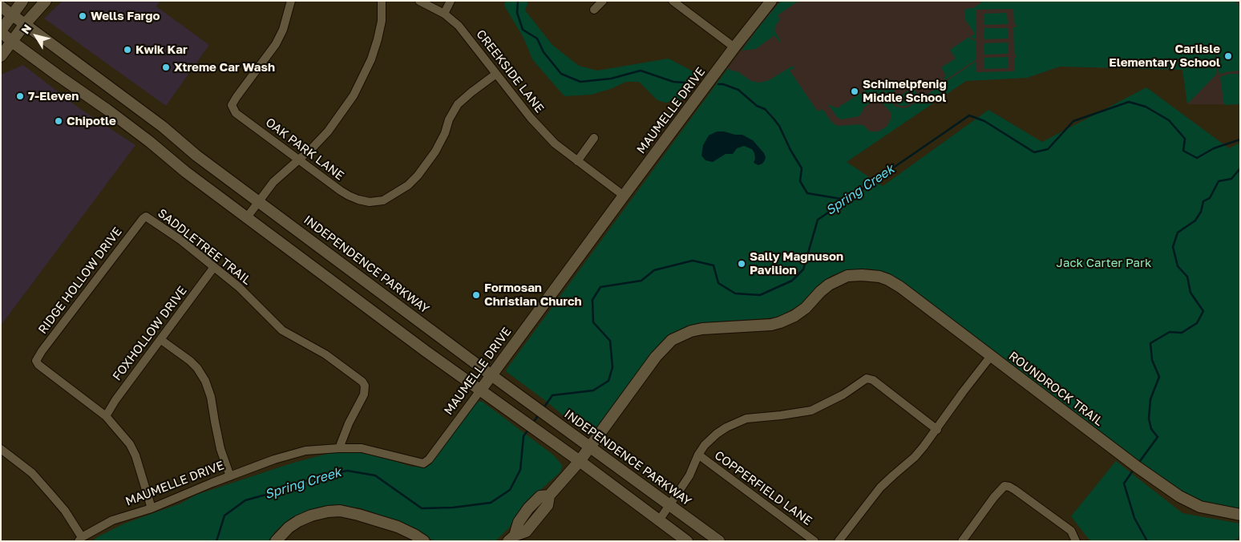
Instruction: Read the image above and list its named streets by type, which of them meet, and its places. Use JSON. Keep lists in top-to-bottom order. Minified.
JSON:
{"streets":{"main road":["MAUMELLE DRIVE","INDEPENDENCE PARKWAY","ROUNDROCK TRAIL"],"street":["CREEKSIDE LANE","OAK PARK LANE","SADDLETREE TRAIL","RIDGE HOLLOW DRIVE","FOXHOLLOW DRIVE","COPPERFIELD LANE"]},"crossings":[["CREEKSIDE LANE","MAUMELLE DRIVE"],["CREEKSIDE LANE","OAK PARK LANE"],["MAUMELLE DRIVE","SADDLETREE TRAIL"],["MAUMELLE DRIVE","INDEPENDENCE PARKWAY"],["SADDLETREE TRAIL","RIDGE HOLLOW DRIVE"],["SADDLETREE TRAIL","FOXHOLLOW DRIVE"],["INDEPENDENCE PARKWAY","ROUNDROCK TRAIL"],["RIDGE HOLLOW DRIVE","FOXHOLLOW DRIVE"]],"water":["Spring Creek"],"parks":["Jack Carter Park"],"places":["Wells Fargo","Kwik Kar","Carlisle Elementary School","Xtreme Car Wash","Schimelpfenig Middle School","7-Eleven","Chipotle","Sally Magnuson Pavilion","Formosan Christian Church"],"north":"top left"}
